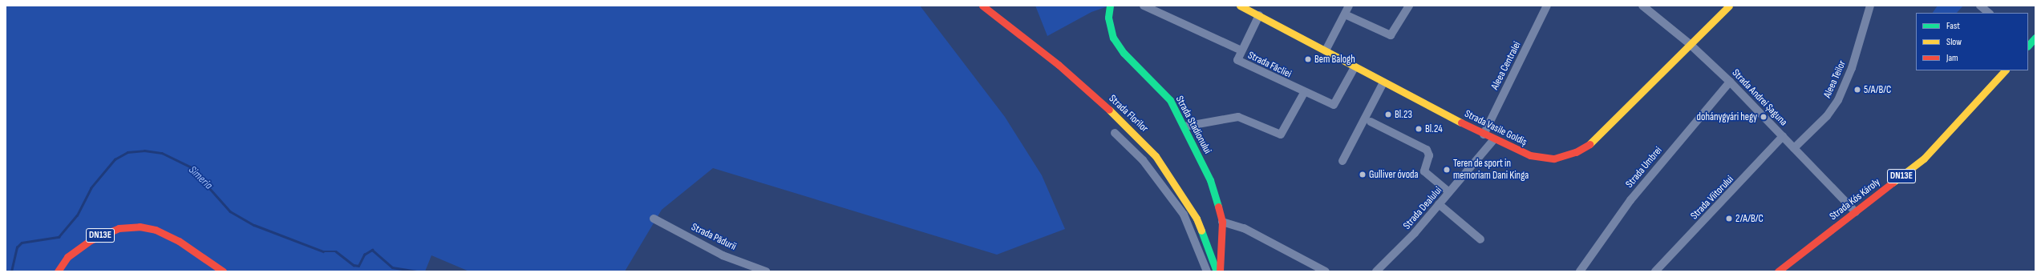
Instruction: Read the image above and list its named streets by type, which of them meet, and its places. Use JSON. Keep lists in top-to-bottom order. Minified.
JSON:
{"streets":{"street":["Strada Făcliei","Aleea Centralei","Aleea Teilor","Strada Andrei Șaguna","Strada Florilor","Strada Stadionului","Strada Vasile Goldiș","Strada Umbrei","DN13E","Strada Viitorului","Strada Kós Károly","Strada Dealului","Strada Pădurii"]},"crossings":[["Aleea Centralei","Strada Vasile Goldiș"],["Aleea Teilor","Strada Andrei Șaguna"],["Strada Andrei Șaguna","Strada Vasile Goldiș"],["Strada Andrei Șaguna","Strada Umbrei"],["Strada Andrei Șaguna","Strada Viitorului"],["Strada Andrei Șaguna","Strada Kós Károly"],["Strada Vasile Goldiș","Strada Dealului"]],"water":["Simeria"],"places":["Bem Balogh","5/A/B/C","Bl.23","dohánygyári hegy","Bl.24","Teren de sport in memoriam Dani Kinga","Gulliver óvoda","2/A/B/C"],"legend":["Fast","Slow","Jam"]}
